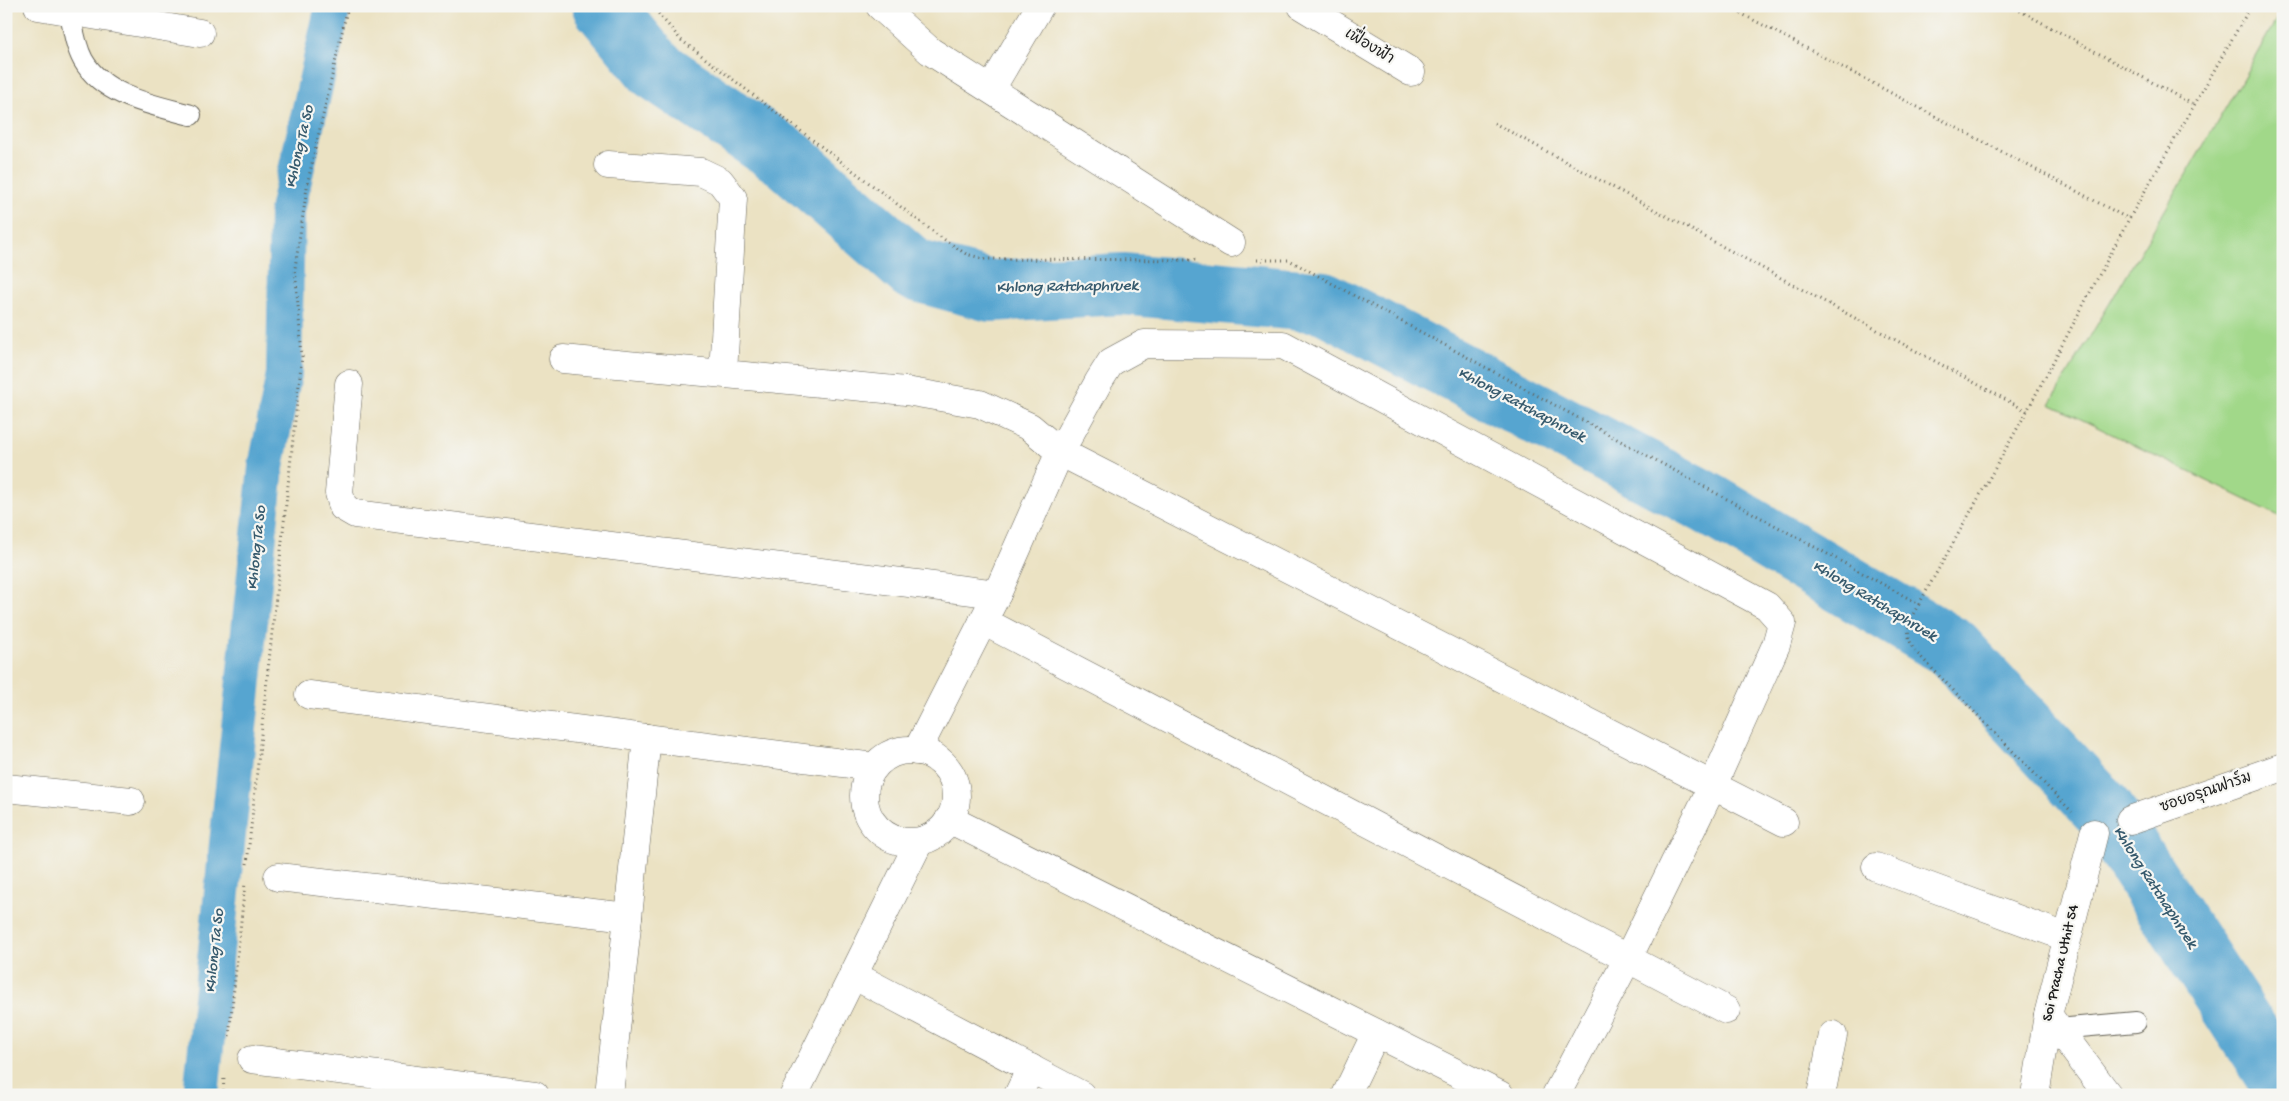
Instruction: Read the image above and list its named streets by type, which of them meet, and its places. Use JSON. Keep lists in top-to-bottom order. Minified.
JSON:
{"streets":{"street":["เฟื่องฟ้า","ซอยอรุณฟาร์ม","Soi Pracha Uthit 54"]},"water":["Khlong Ta So","Khlong Ratchaphruek"]}
